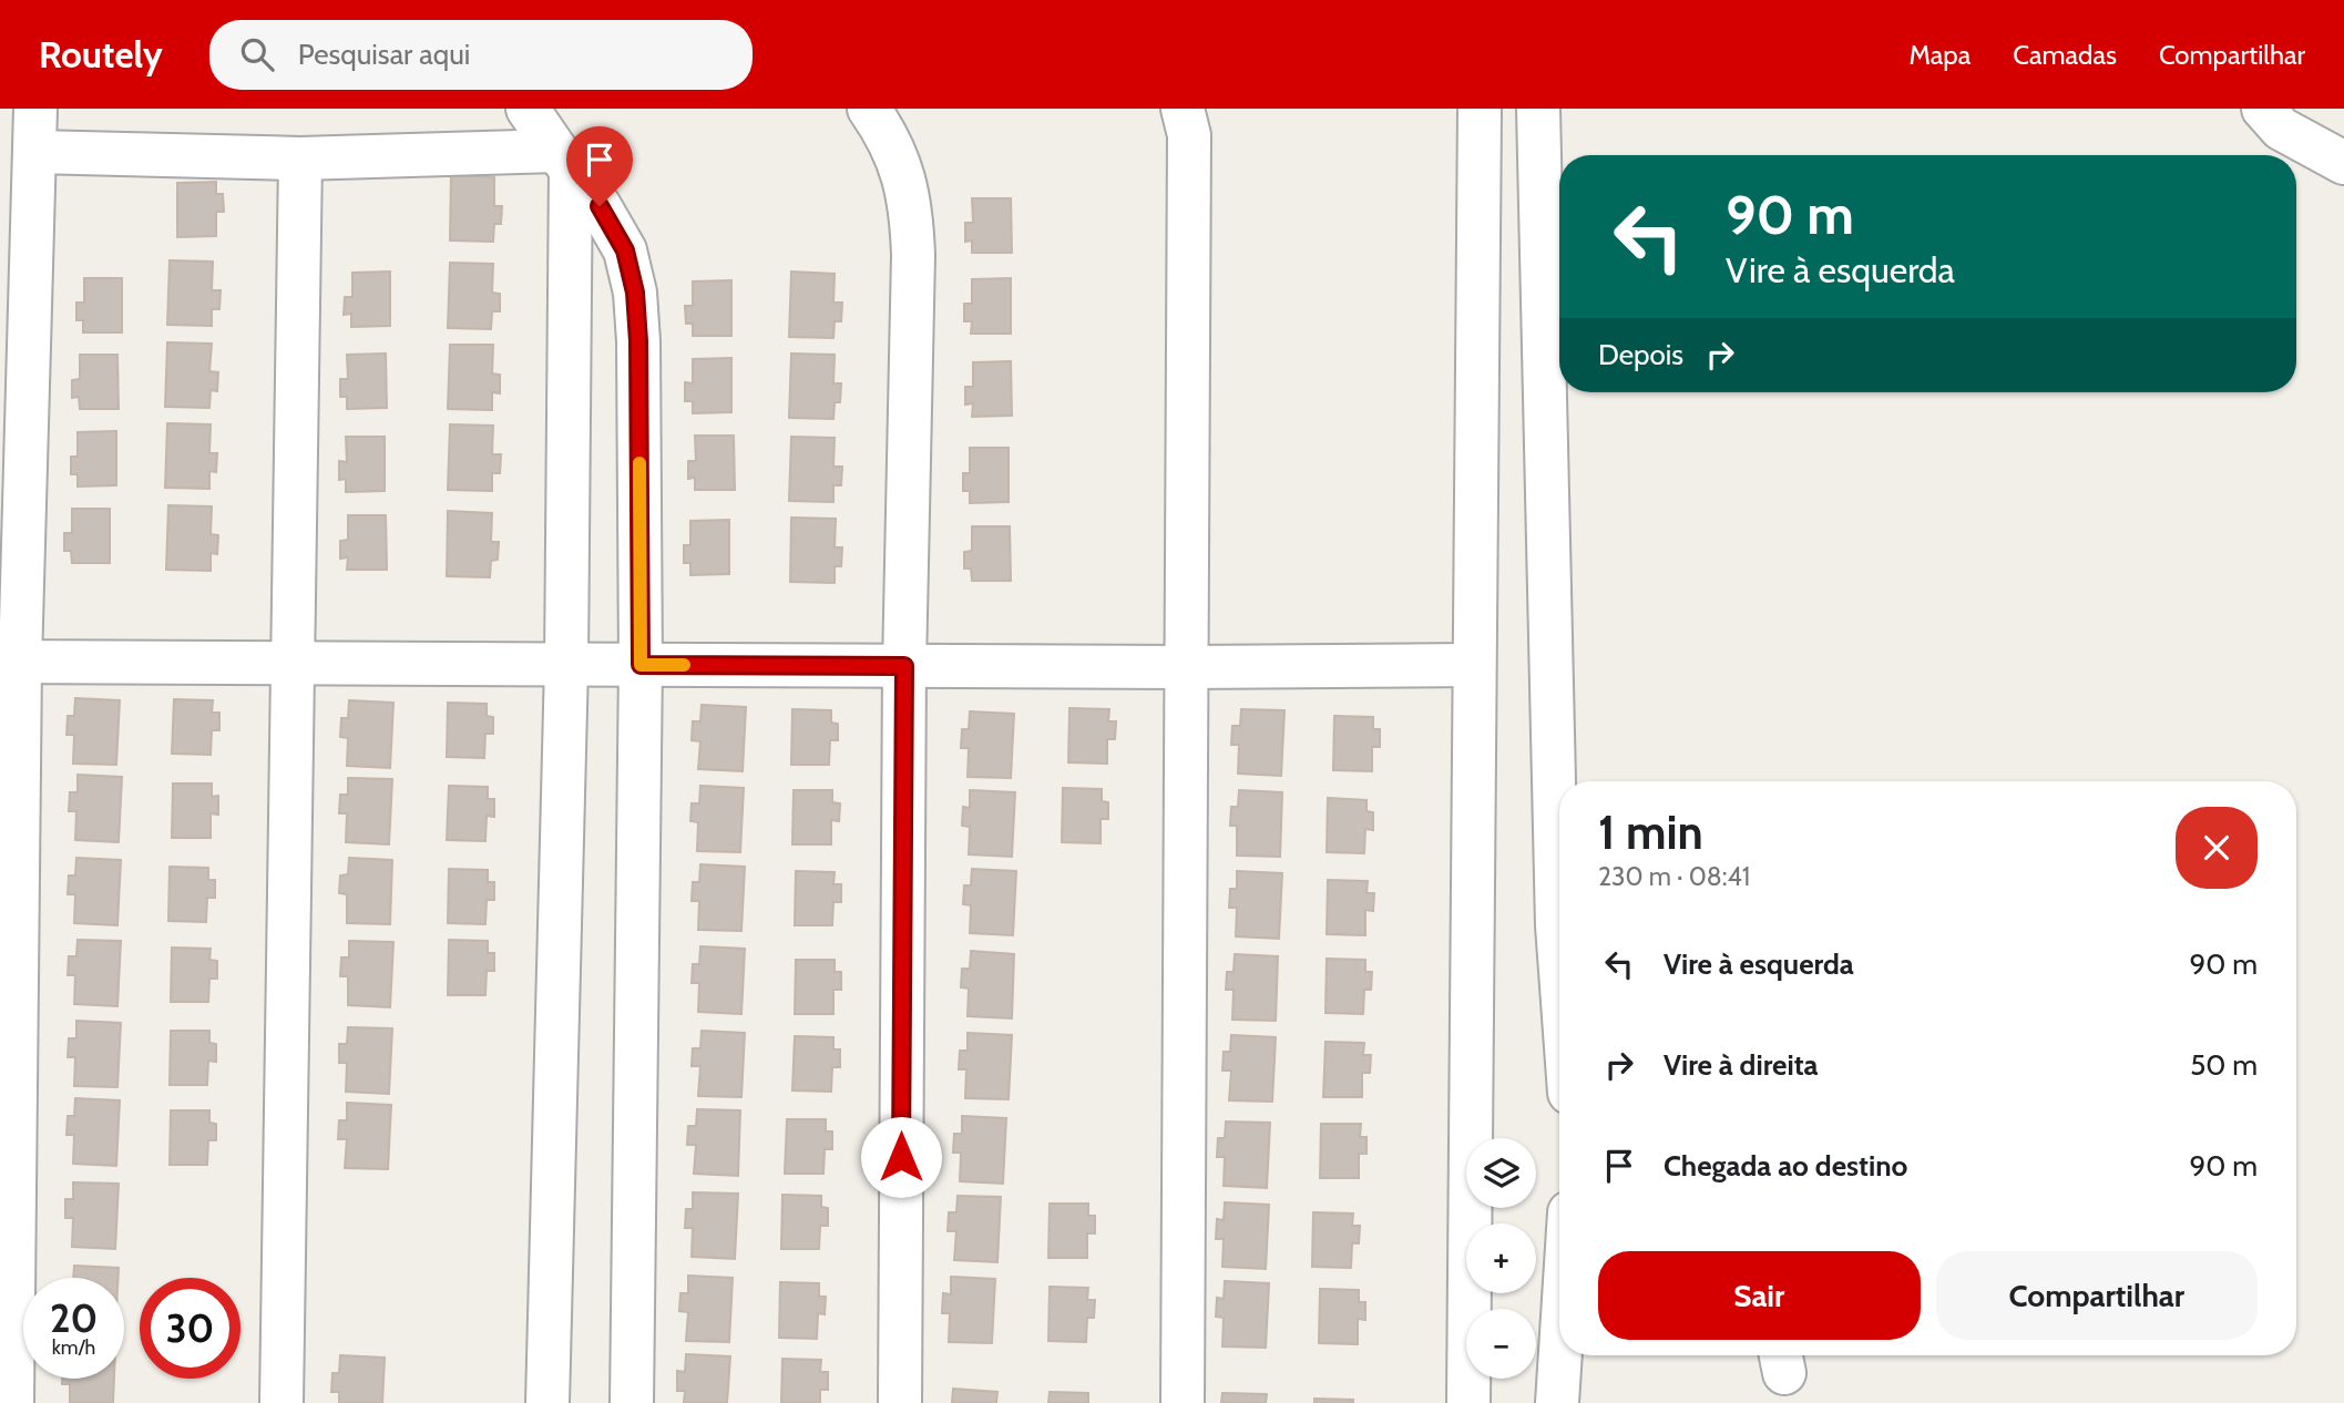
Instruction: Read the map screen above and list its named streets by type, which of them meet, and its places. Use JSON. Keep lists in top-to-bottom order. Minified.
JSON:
{"page":{"header":"Routely","search":"Pesquisar aqui","nav":["Mapa","Camadas","Compartilhar"],"turn":["90 m","Vire à esquerda"],"then":"Depois","heading":["1 min","230 m · 08:41"],"list":[{"name":"Vire à esquerda","value":"90 m"},{"name":"Vire à direita","value":"50 m"},{"name":"Chegada ao destino","value":"90 m"}],"map_buttons":["+","−"],"buttons":["Sair","Compartilhar"],"speed":"20 km/h","limit":"30"}}
